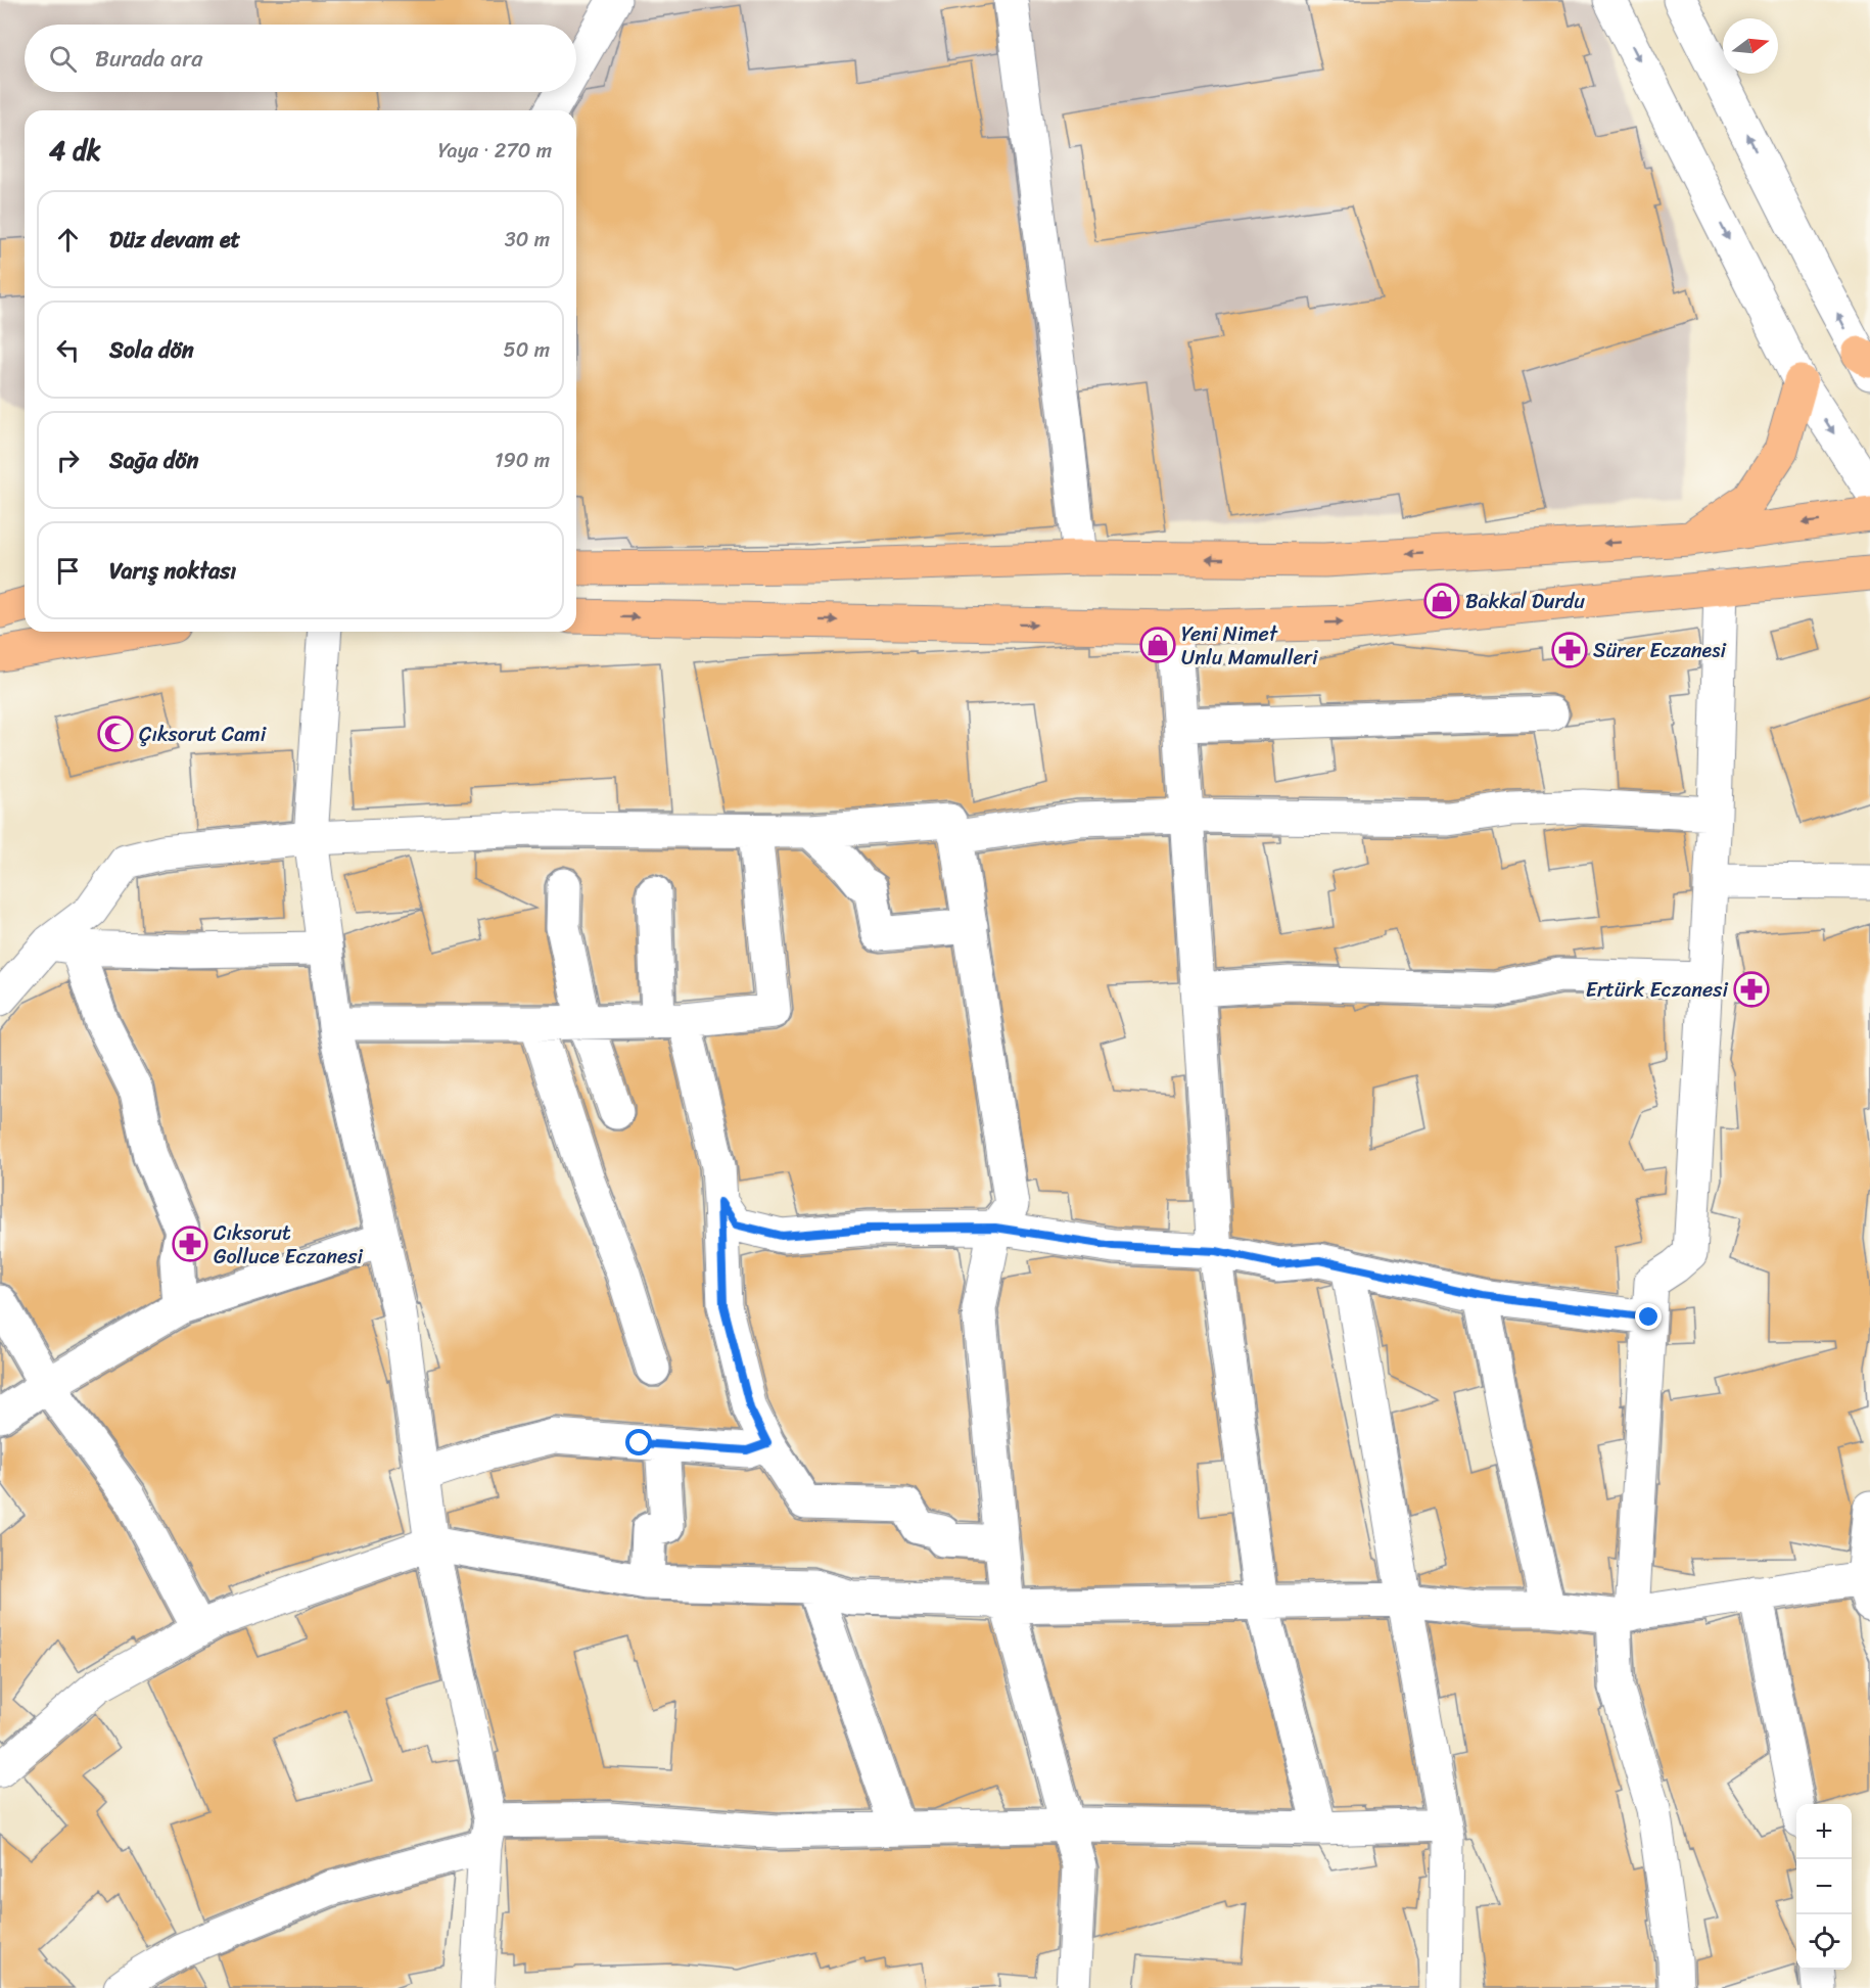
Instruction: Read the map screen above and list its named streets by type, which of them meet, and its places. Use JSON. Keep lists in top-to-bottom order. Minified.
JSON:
{"places":{"shop":["Bakkal Durdu","Yeni Nimet Unlu Mamulleri"],"pharmacy":["Sürer Eczanesi","Ertürk Eczanesi","Cıksorut Golluce Eczanesi"],"mosque":["Çıksorut Cami"]},"north":"right","page":{"search":"Burada ara","heading":["4 dk","Yaya · 270 m"],"list":[["Düz devam et","30 m"],["Sola dön","50 m"],["Sağa dön","190 m"],"Varış noktası"],"map_buttons":["+","−"]}}
